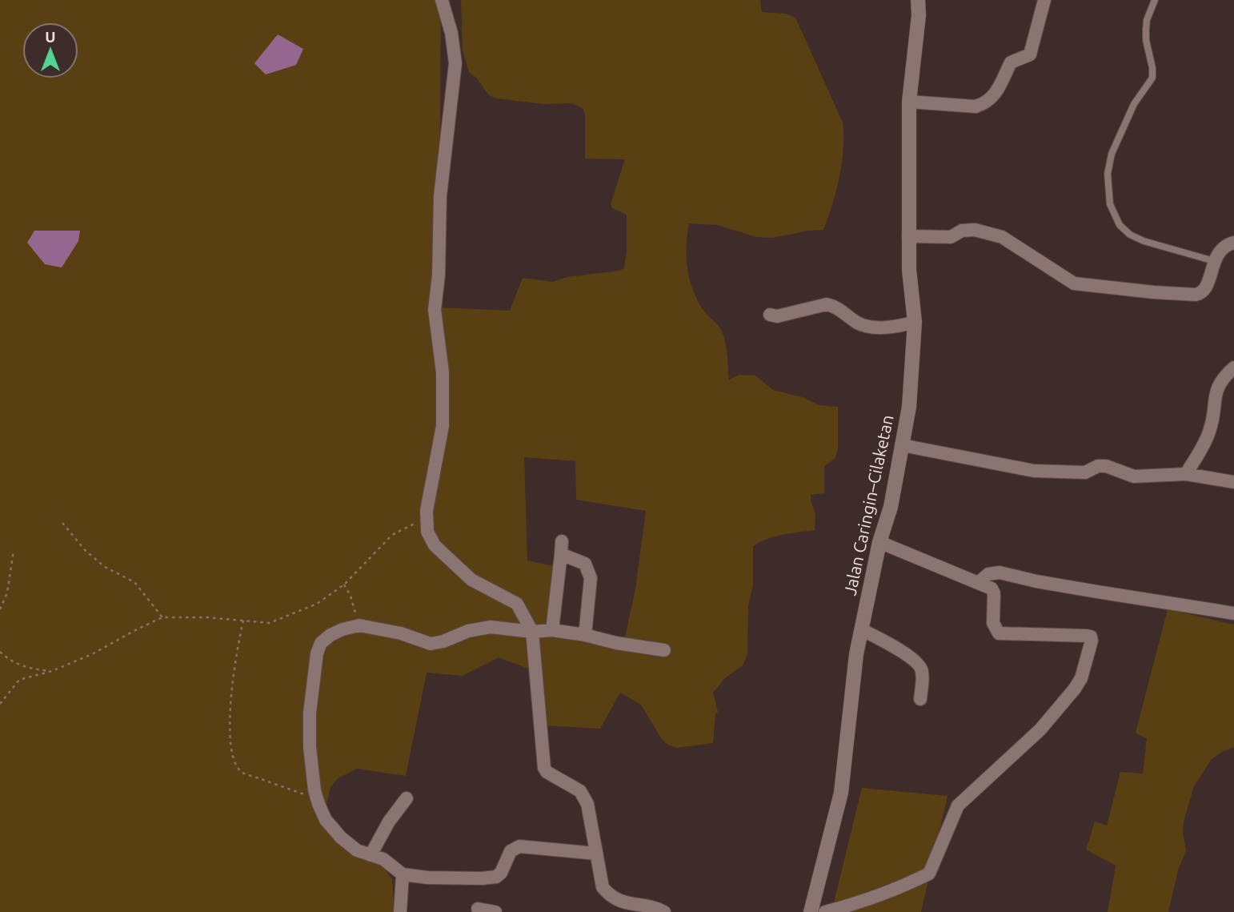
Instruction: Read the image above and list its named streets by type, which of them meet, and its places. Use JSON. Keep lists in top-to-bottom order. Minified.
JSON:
{"streets":{"street":["Jalan Caringin–Cilaketan"]},"north":"top"}
